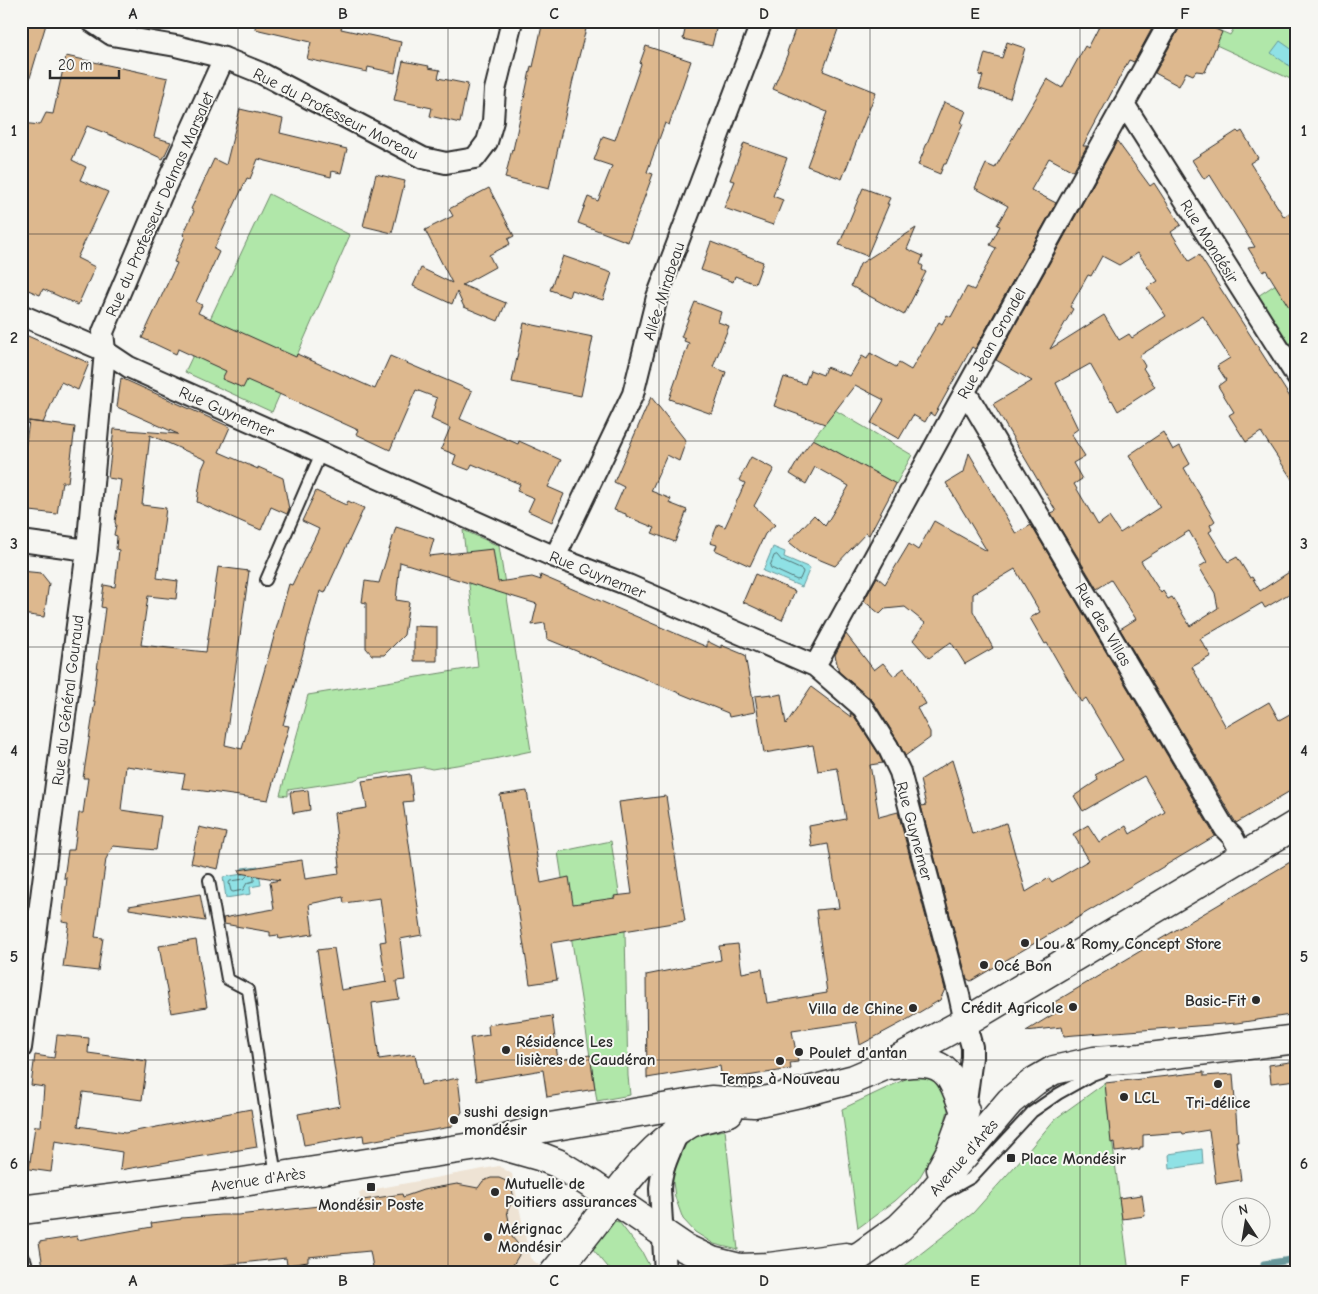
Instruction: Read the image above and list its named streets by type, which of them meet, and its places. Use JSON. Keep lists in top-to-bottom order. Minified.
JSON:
{"streets":{"main road":["Avenue d'Arès"],"street":["Rue du Professeur Moreau","Rue du Professeur Delmas Marsalet","Rue Mondésir","Allée Mirabeau","Rue Jean Grondel","Rue Guynemer","Rue des Villas","Rue du Général Gouraud"]},"crossings":[["Rue du Professeur Moreau","Rue du Professeur Delmas Marsalet"],["Rue du Professeur Delmas Marsalet","Rue Guynemer"],["Rue du Professeur Delmas Marsalet","Rue du Général Gouraud"],["Rue Mondésir","Rue Jean Grondel"],["Allée Mirabeau","Rue Guynemer"],["Rue Jean Grondel","Rue Guynemer"],["Rue Jean Grondel","Rue des Villas"],["Rue Guynemer","Rue du Général Gouraud"]],"places":{"other":["Lou & Romy Concept Store","Océ Bon","Basic-Fit","Crédit Agricole","Villa de Chine","Résidence Les lisières de Caudéran","Poulet d'antan","Temps à Nouveau","Tri-délice","LCL","sushi design mondésir","Mutuelle de Poitiers assurances","Mérignac Mondésir"],"transit":["Place Mondésir","Mondésir Poste"]},"scale_bar":"20 m","north":"top","grid":{"columns":["A","B","C","D","E","F"],"rows":["1","2","3","4","5","6"]}}
